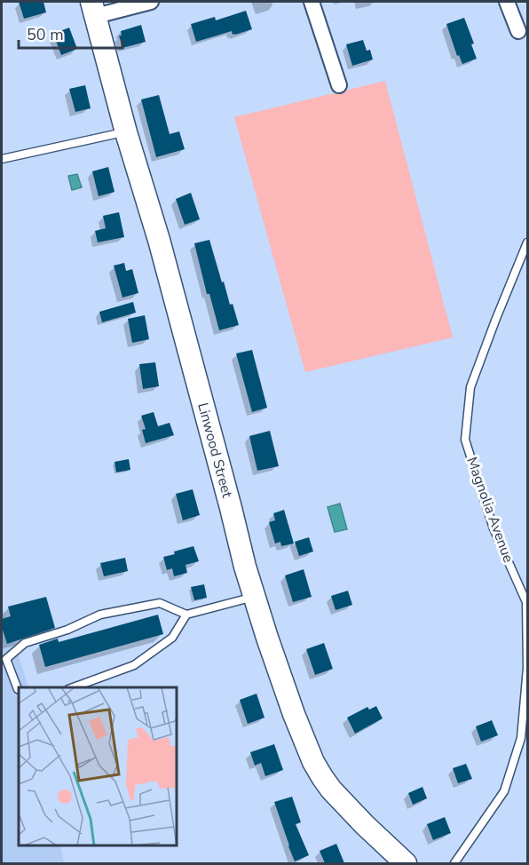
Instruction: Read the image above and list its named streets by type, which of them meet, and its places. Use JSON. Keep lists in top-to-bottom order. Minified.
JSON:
{"streets":{"street":["Linwood Street"],"lane":["Magnolia Avenue"]},"scale_bar":"50 m"}
